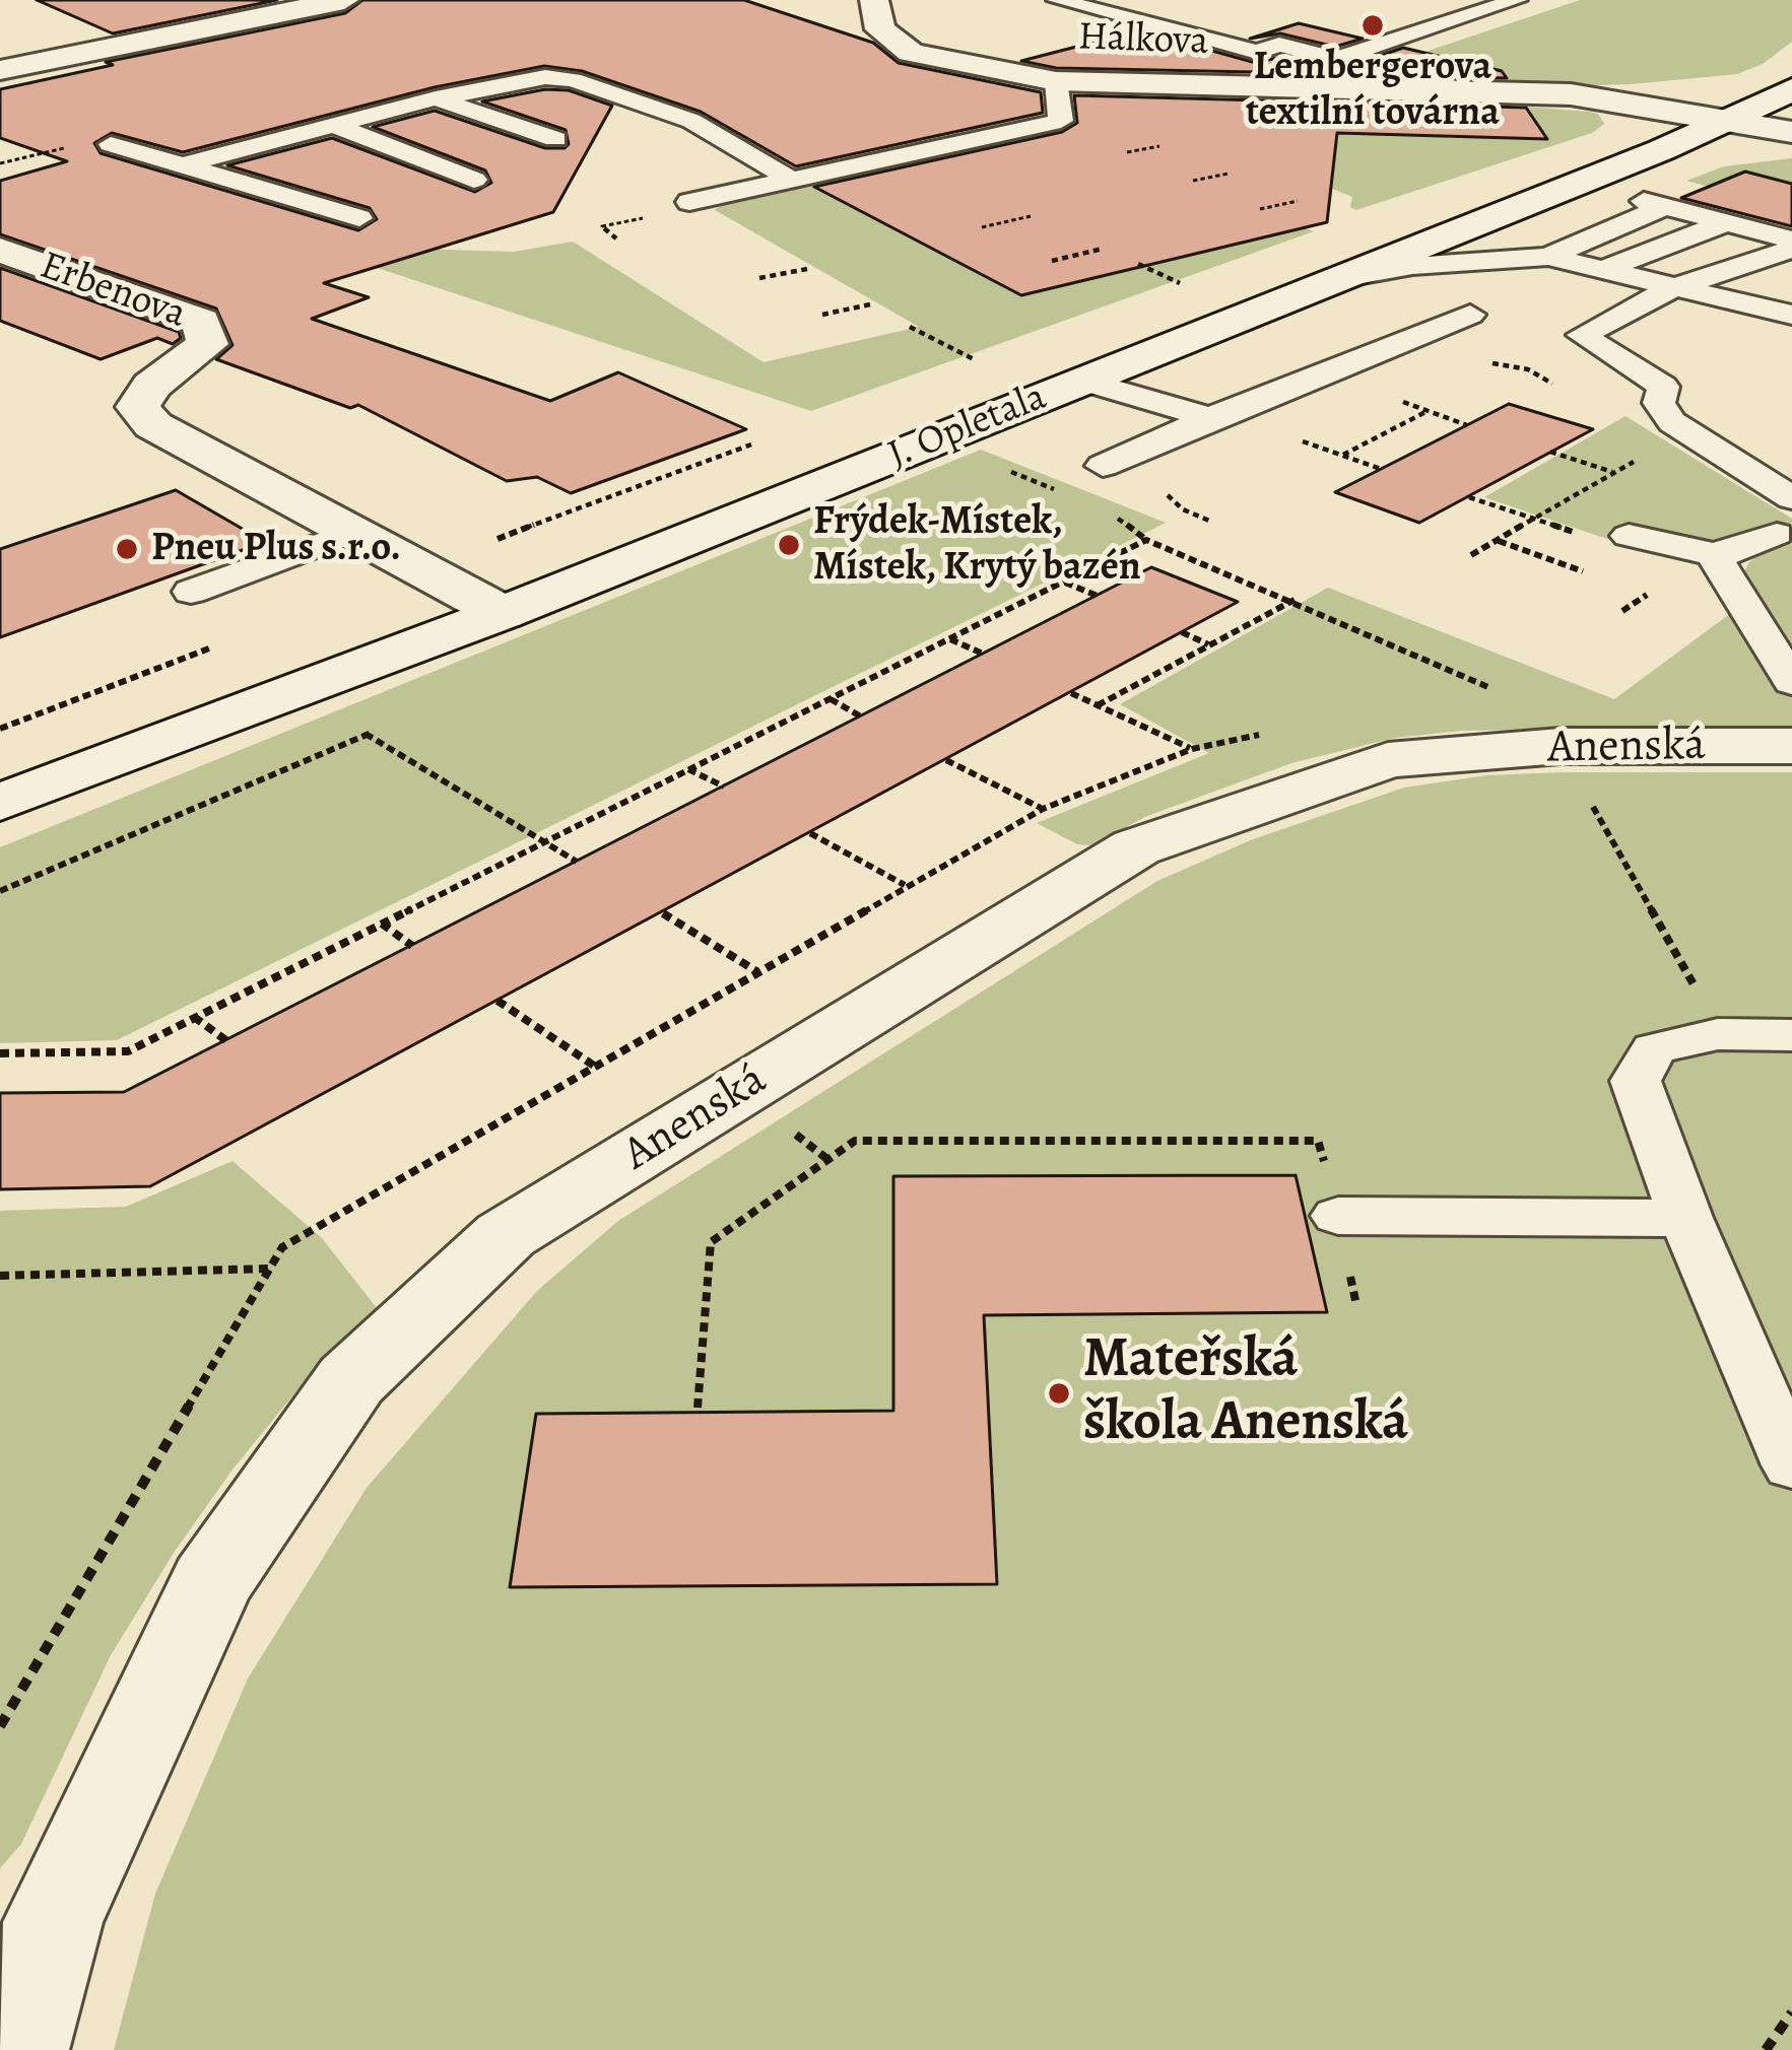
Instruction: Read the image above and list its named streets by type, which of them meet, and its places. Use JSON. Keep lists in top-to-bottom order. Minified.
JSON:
{"streets":{"street":["Hálkova","Erbenova","J. Opletala","Anenská"]},"crossings":[["Hálkova","J. Opletala"],["Erbenova","J. Opletala"]],"places":["Lembergerova textilní továrna","Frýdek-Místek, Místek, Krytý bazén","Pneu Plus s.r.o.","Mateřská škola Anenská"]}
